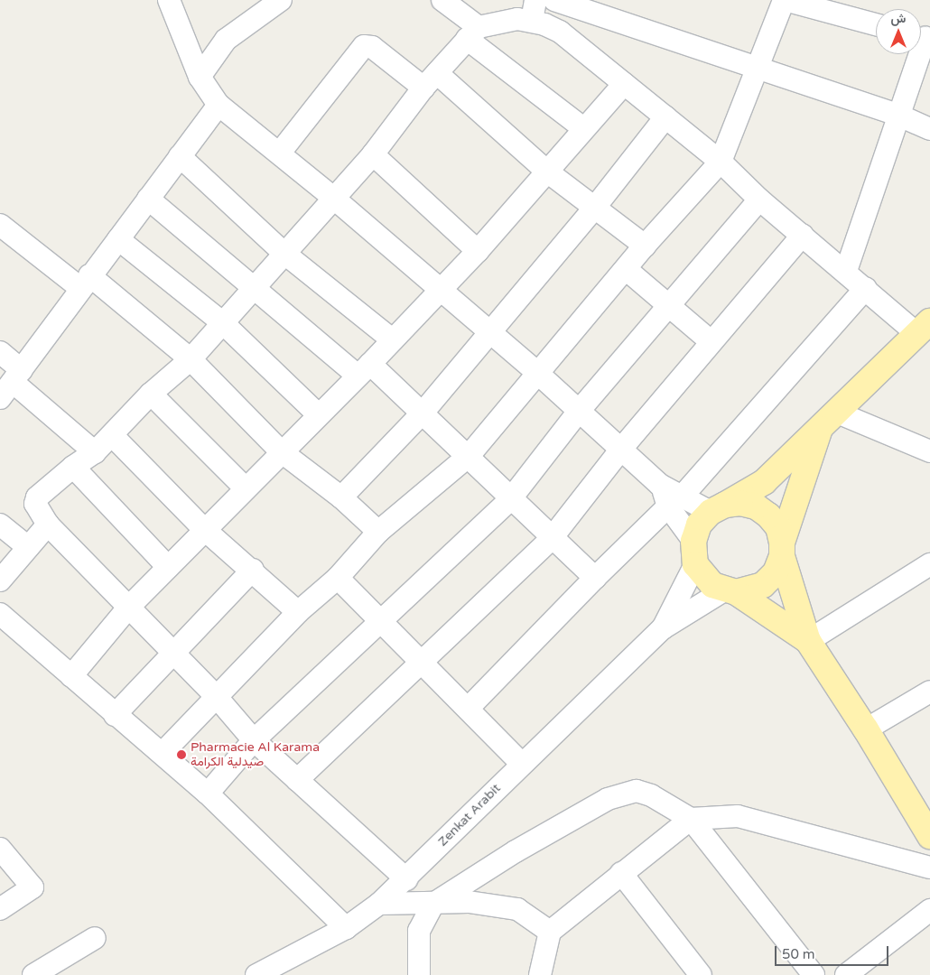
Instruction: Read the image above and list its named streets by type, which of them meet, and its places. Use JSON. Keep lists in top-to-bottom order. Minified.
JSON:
{"streets":{"street":["Zenkat Arabit"]},"places":["Pharmacie Al Karama صيدلية الكرامة"],"scale_bar":"50 m","north":"top"}
